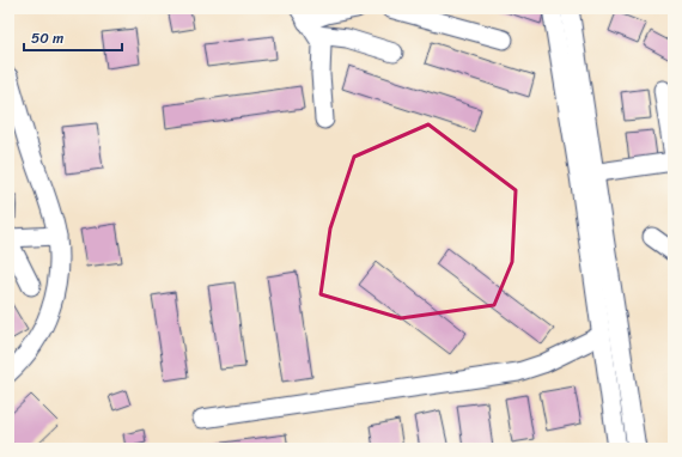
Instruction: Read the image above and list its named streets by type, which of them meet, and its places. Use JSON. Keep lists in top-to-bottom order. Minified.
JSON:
{"scale_bar":"50 m"}
